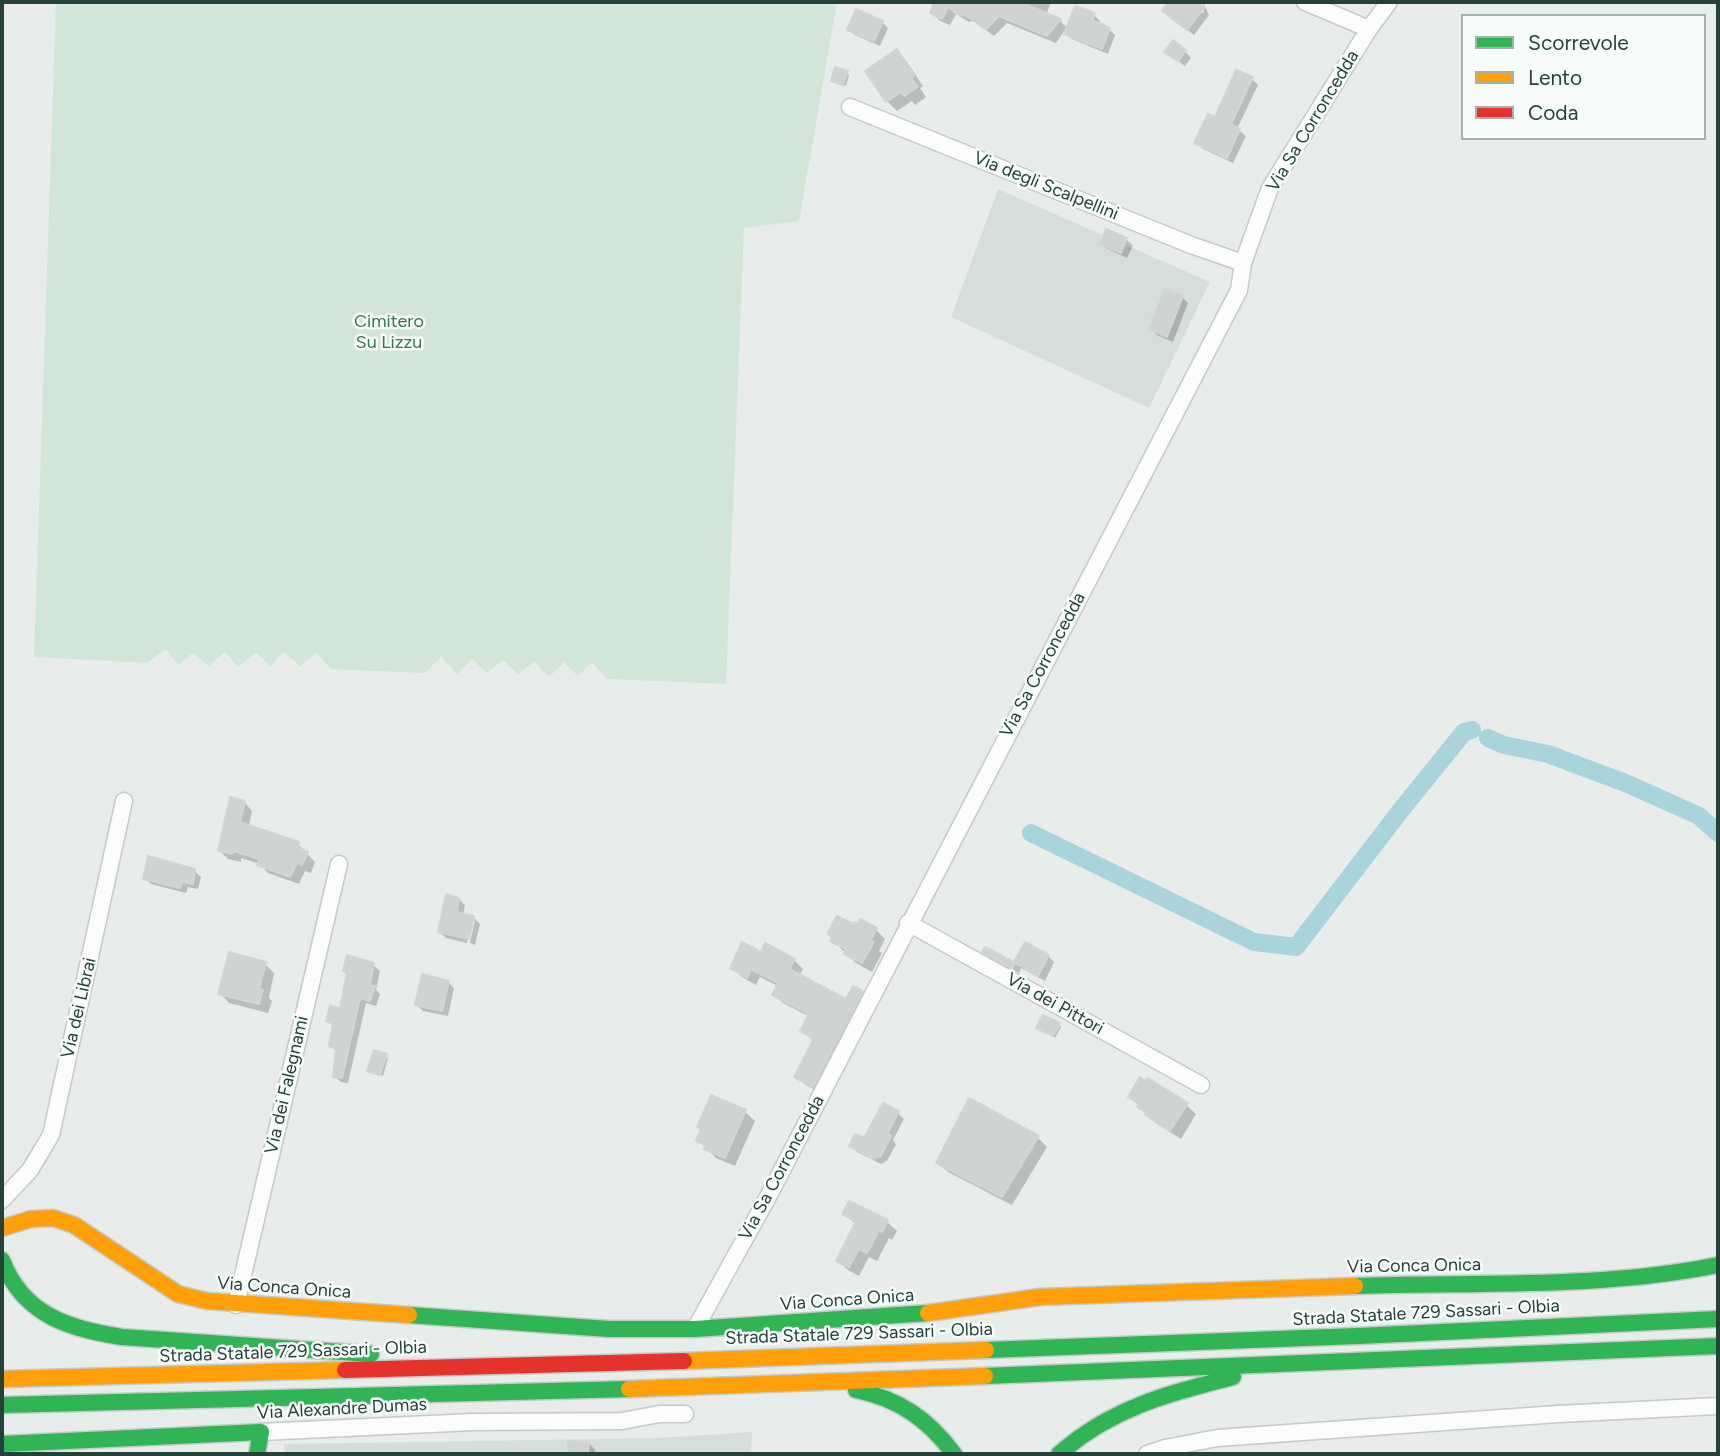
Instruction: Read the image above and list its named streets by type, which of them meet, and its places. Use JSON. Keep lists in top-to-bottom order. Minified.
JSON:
{"streets":{"main road":["Via Conca Onica","Strada Statale 729 Sassari - Olbia","Via Alexandre Dumas"],"street":["Via Sa Corroncedda","Via degli Scalpellini","Via dei Pittori","Via dei Librai","Via dei Falegnami"]},"crossings":[["Via Sa Corroncedda","Via degli Scalpellini"],["Via Sa Corroncedda","Via dei Pittori"],["Via Sa Corroncedda","Via Conca Onica"],["Via dei Falegnami","Via Conca Onica"]],"parks":["Cimitero Su Lizzu"],"legend":["Scorrevole","Lento","Coda"]}
